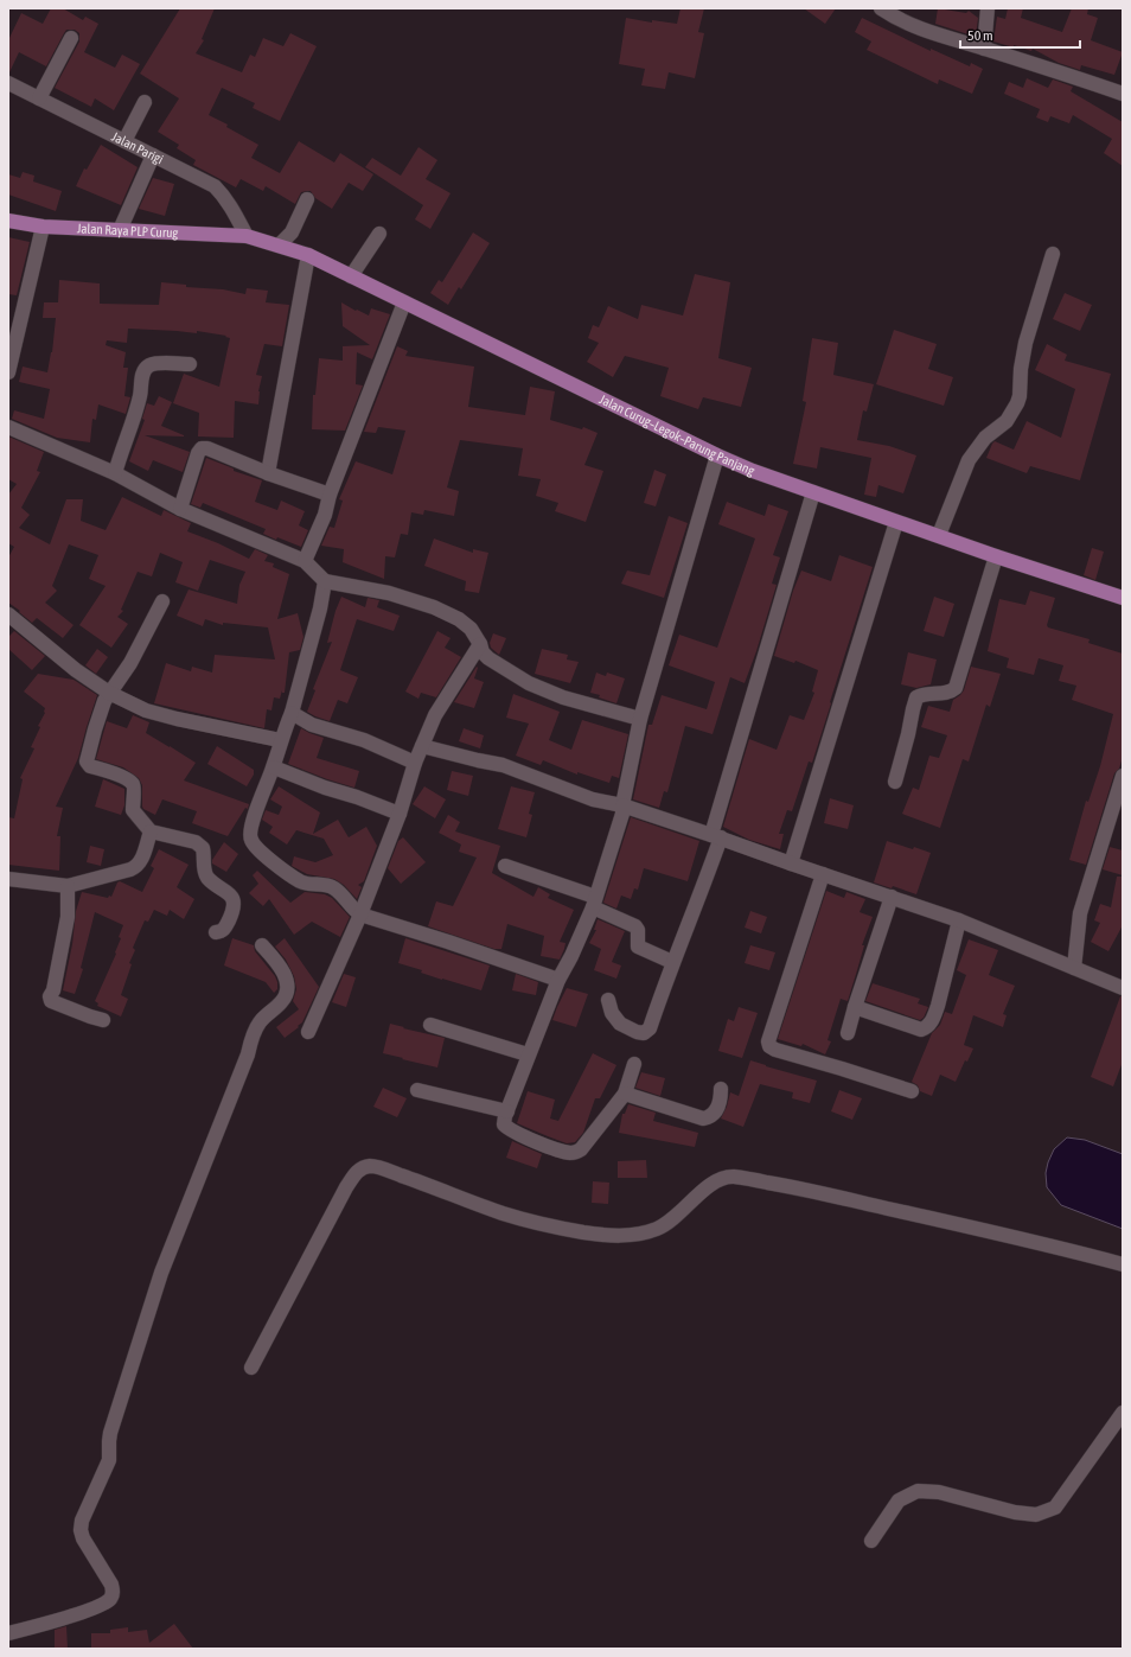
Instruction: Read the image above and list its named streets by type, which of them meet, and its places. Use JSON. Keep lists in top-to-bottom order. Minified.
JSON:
{"streets":{"main road":["Jalan Raya PLP Curug","Jalan Curug–Legok–Parung Panjang"],"street":["Jalan Parigi"]},"crossings":[["Jalan Parigi","Jalan Raya PLP Curug"],["Jalan Parigi","Jalan Curug–Legok–Parung Panjang"],["Jalan Raya PLP Curug","Jalan Curug–Legok–Parung Panjang"]],"scale_bar":"50 m"}
